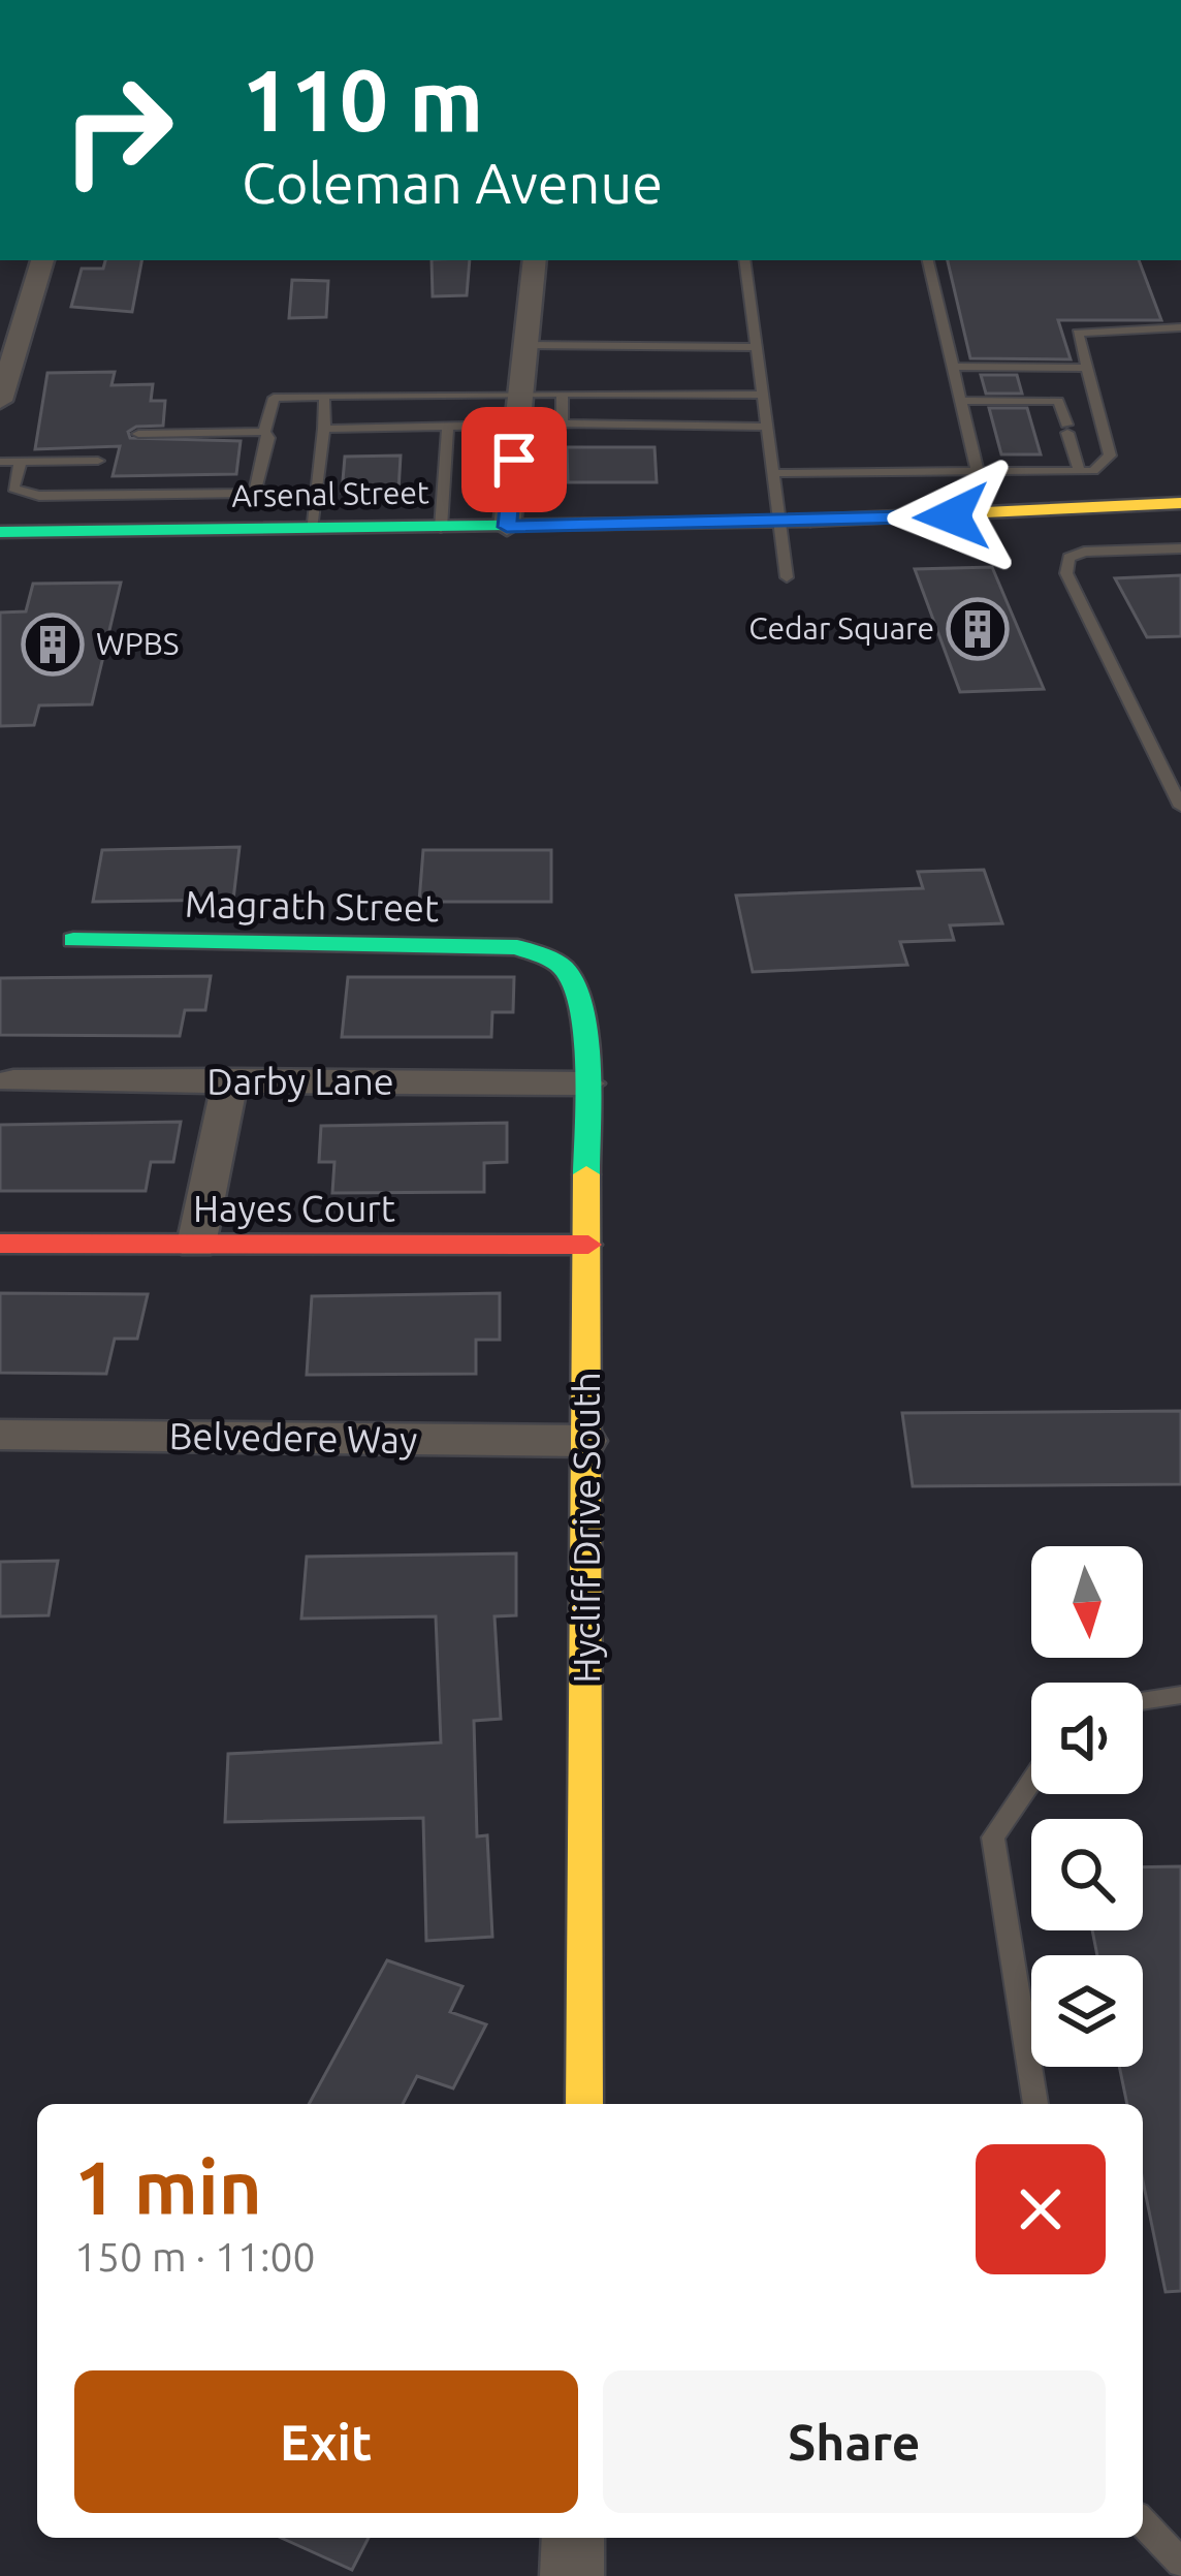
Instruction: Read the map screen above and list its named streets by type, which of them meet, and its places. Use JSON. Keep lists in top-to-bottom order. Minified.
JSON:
{"streets":{"main road":["Arsenal Street","Magrath Street","Hayes Court","Hycliff Drive South"],"street":["Darby Lane","Belvedere Way"]},"crossings":[["Magrath Street","Hycliff Drive South"],["Darby Lane","Hycliff Drive South"],["Hayes Court","Hycliff Drive South"],["Belvedere Way","Hycliff Drive South"]],"places":{"building":["Cedar Square","WPBS"]},"north":"bottom","page":{"turn":["110 m","Coleman Avenue"],"heading":["1 min","150 m · 11:00"],"buttons":["Exit","Share"]}}
